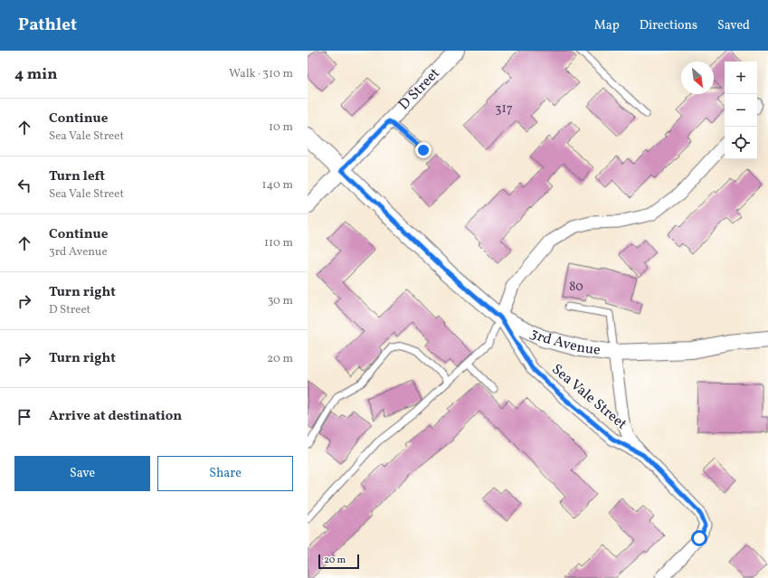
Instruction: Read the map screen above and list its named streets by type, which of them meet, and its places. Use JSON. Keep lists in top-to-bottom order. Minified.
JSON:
{"streets":{"main road":["3rd Avenue"],"street":["D Street","Sea Vale Street"]},"crossings":[["D Street","3rd Avenue"],["3rd Avenue","Sea Vale Street"]],"house_numbers":["317","80"],"scale_bar":"20 m","north":"bottom right","page":{"header":"Pathlet","nav":["Map","Directions","Saved"],"heading":["4 min","Walk · 310 m"],"map_buttons":["+","−"],"list":[["Continue","Sea Vale Street","10 m"],["Turn left","Sea Vale Street","140 m"],["Continue","3rd Avenue","110 m"],["Turn right","D Street","30 m"],["Turn right","20 m"],"Arrive at destination"],"buttons":["Save","Share"],"scale":"20 m"}}
